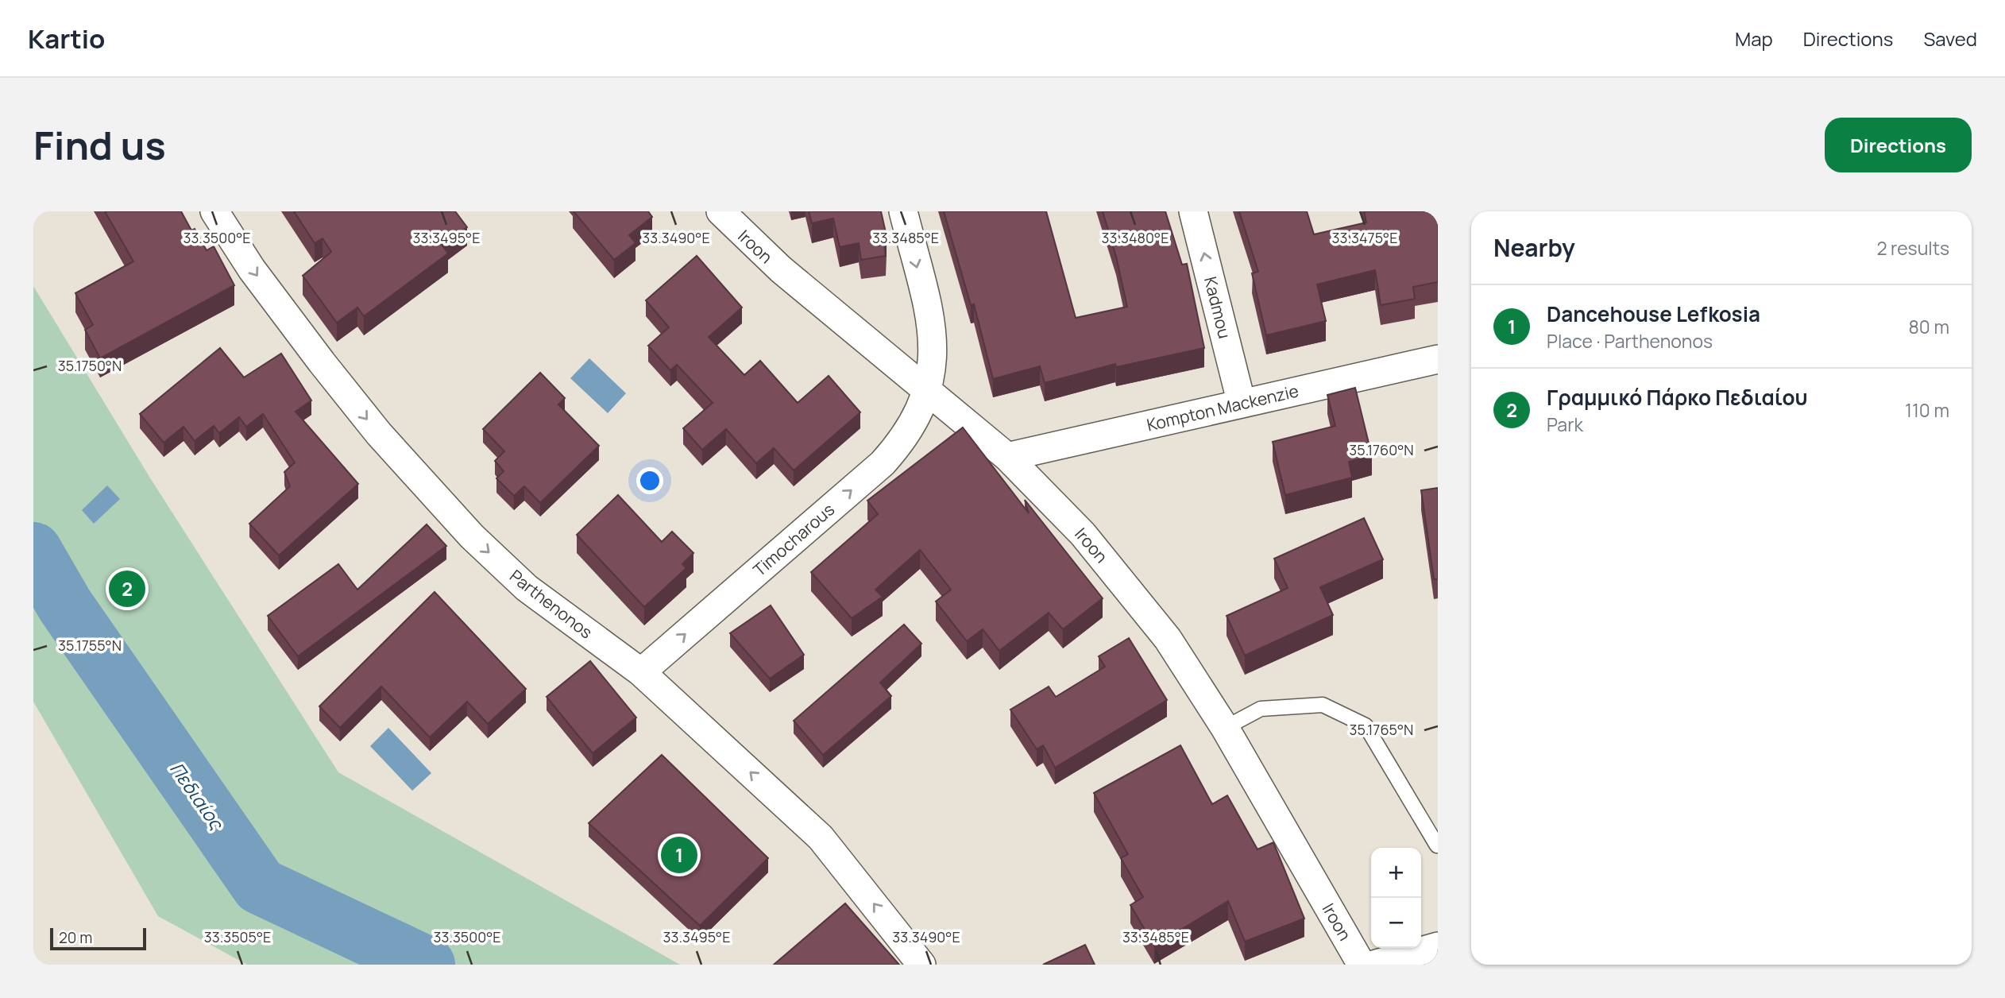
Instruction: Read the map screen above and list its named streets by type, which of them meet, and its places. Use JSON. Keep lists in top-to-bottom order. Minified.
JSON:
{"streets":{"street":["Iroon","Kadmou","Kompton Mackenzie","Timocharous","Parthenonos"]},"crossings":[["Iroon","Kompton Mackenzie"],["Iroon","Timocharous"],["Kadmou","Kompton Mackenzie"],["Timocharous","Parthenonos"]],"one_way":["Kadmou"],"water":["Πεδιαίος"],"scale_bar":"20 m","page":{"header":"Kartio","nav":["Map","Directions","Saved"],"buttons":"Directions","title":"Find us","heading":["Nearby","2 results"],"list":[{"mark":"1","name":"Dancehouse Lefkosia","note":"Place · Parthenonos","value":"80 m"},{"mark":"2","name":"Γραμμικό Πάρκο Πεδιαίου","note":"Park","value":"110 m"}],"pins":["2","1"],"map_buttons":["+","−"],"scale":"20 m"},"coordinates":["33.3500°E","33.3495°E","33.3490°E","33.3485°E","33.3480°E","33.3475°E","35.1750°N","35.1760°N","35.1755°N","35.1765°N","33.3505°E"]}
